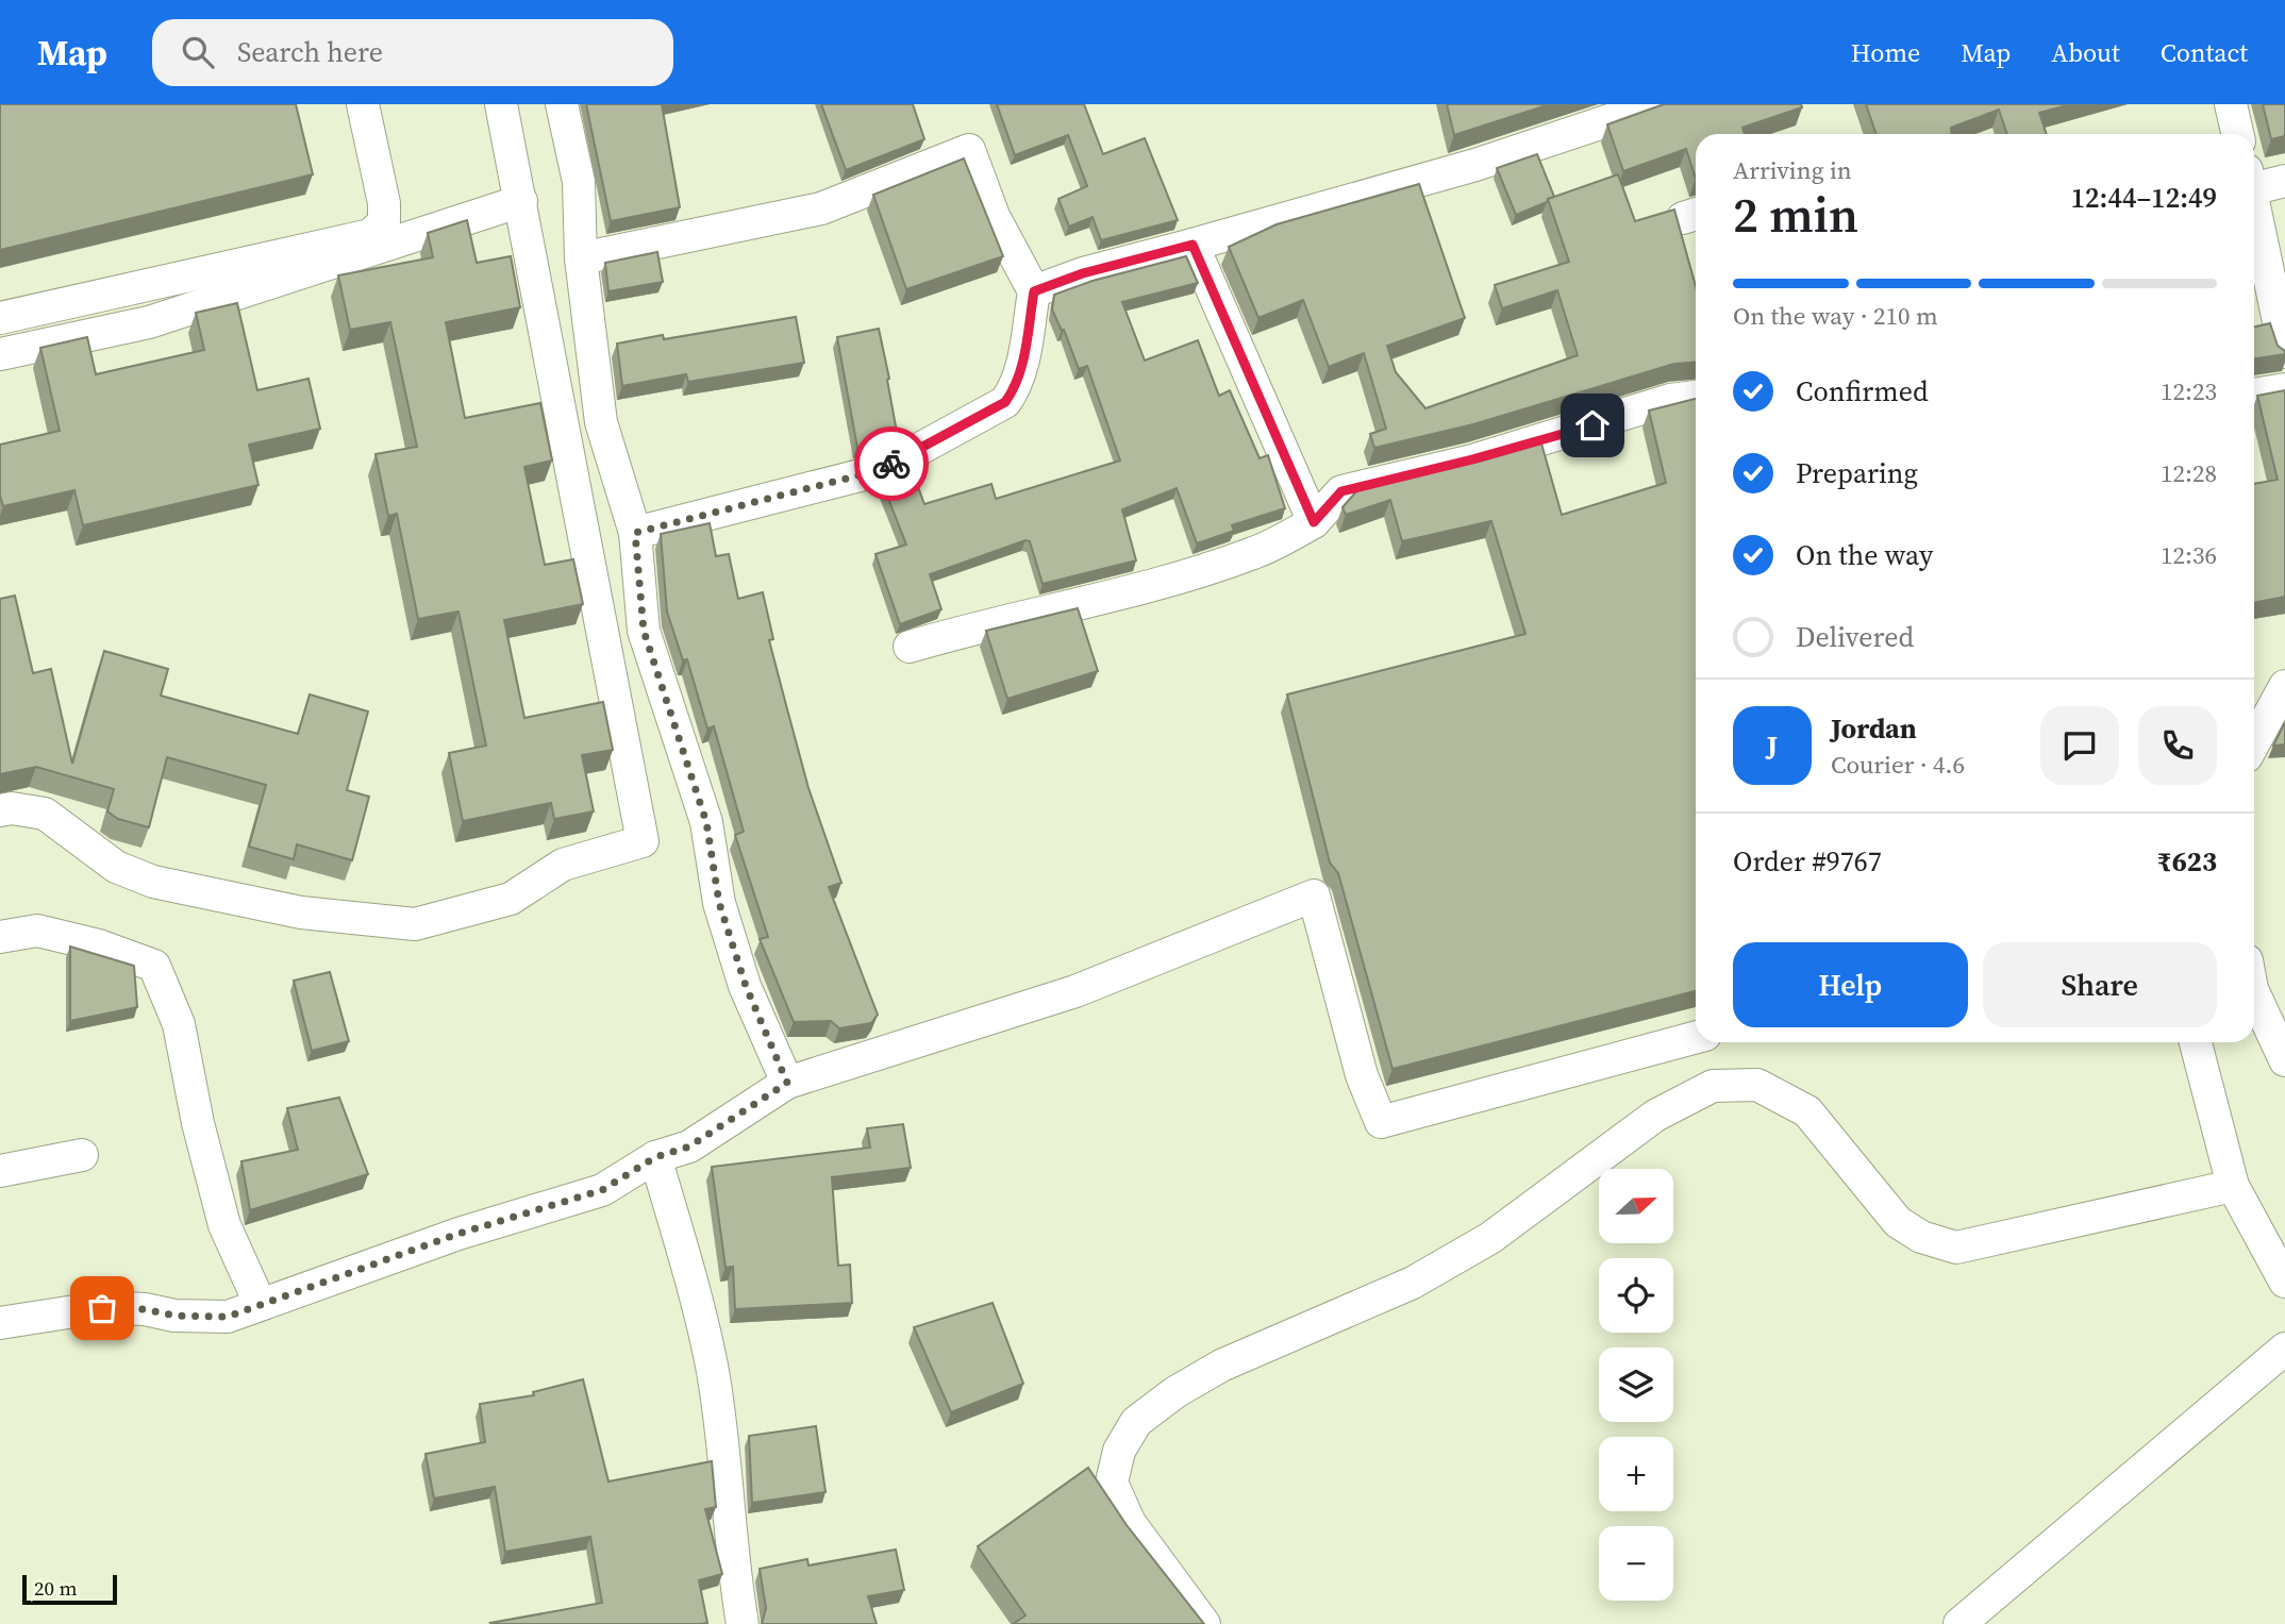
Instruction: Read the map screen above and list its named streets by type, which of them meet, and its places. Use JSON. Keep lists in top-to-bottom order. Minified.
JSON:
{"scale_bar":"20 m","north":"right","page":{"header":"Map","search":"Search here","nav":["Home","Map","About","Contact"],"heading":["2 min","Arriving in","12:44–12:49"],"panel":["Jordan","Courier · 4.6","Order #9767","₹623"],"bar":"On the way · 210 m","list":[["Confirmed","12:23"],["Preparing","12:28"],["On the way","12:36"],"Delivered"],"round":"J","buttons":["Help","Share"],"map_buttons":["+","−"],"scale":"20 m"}}
